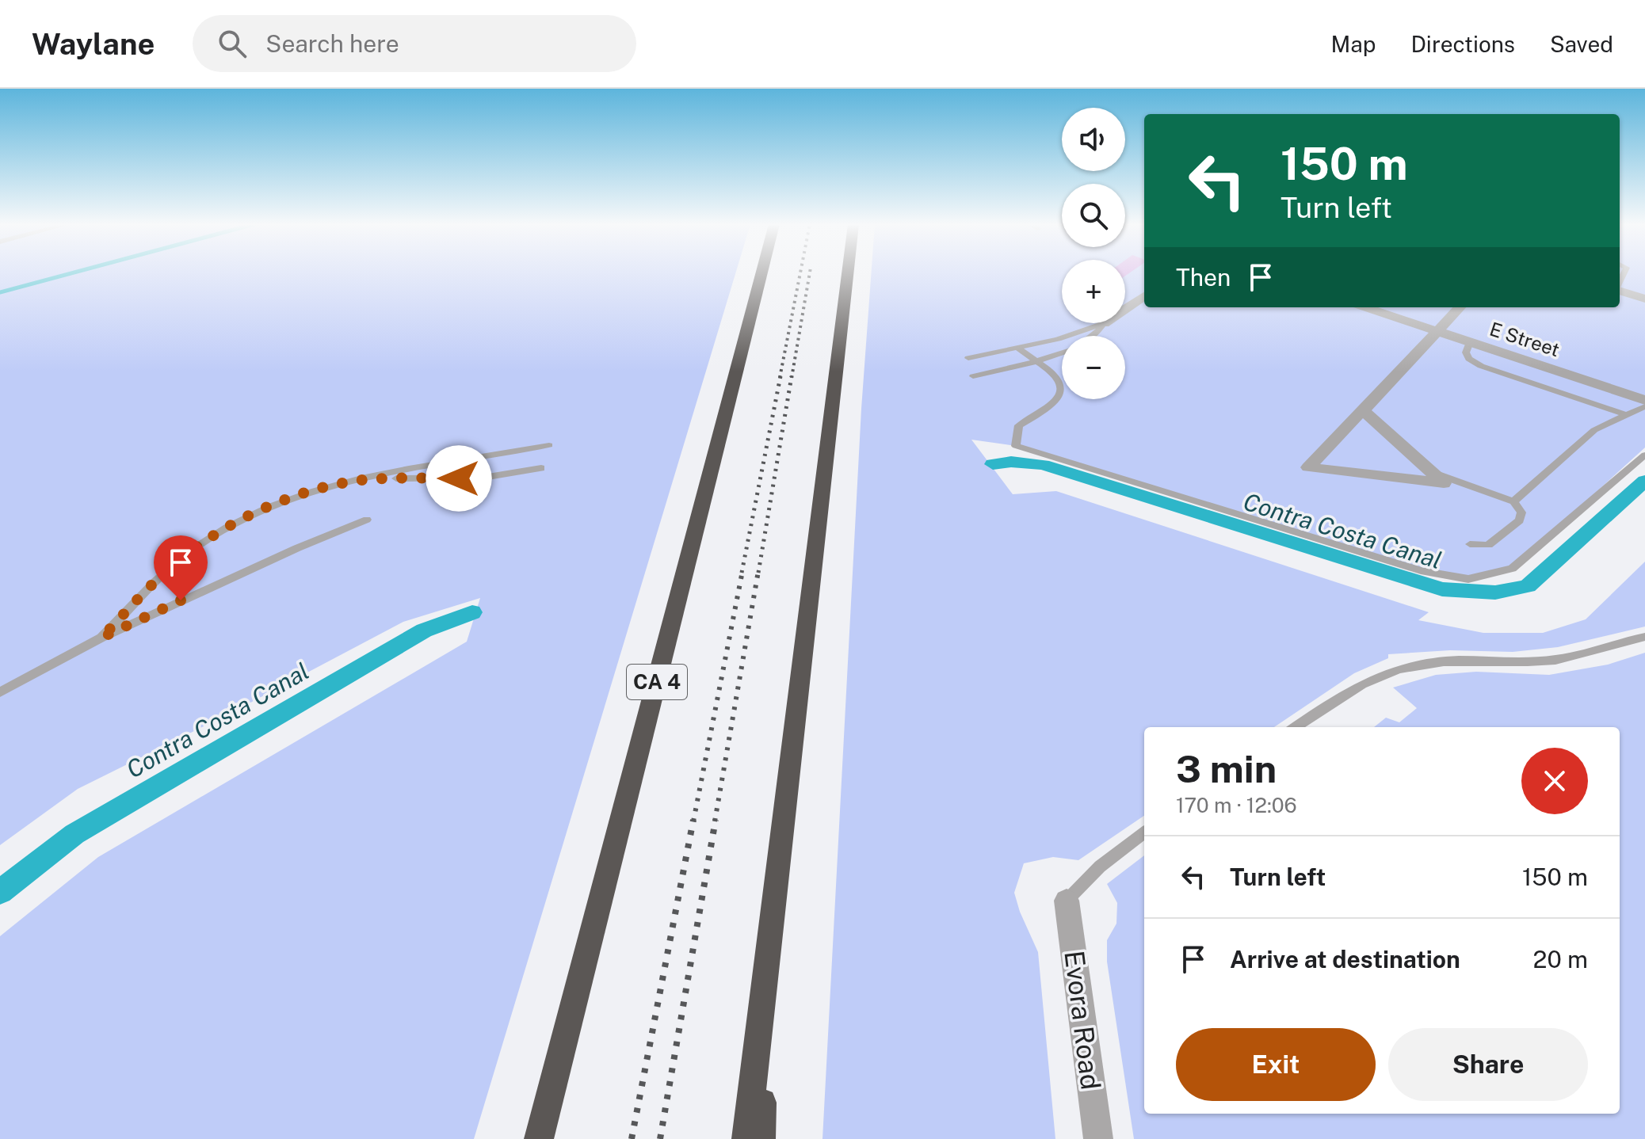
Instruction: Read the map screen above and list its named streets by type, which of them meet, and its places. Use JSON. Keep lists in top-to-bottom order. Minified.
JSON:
{"streets":{"highway":["CA 4"],"street":["E Street","Evora Road"]},"water":["Contra Costa Canal"],"page":{"header":"Waylane","search":"Search here","nav":["Map","Directions","Saved"],"map_buttons":["+","−"],"turn":["150 m","Turn left"],"then":"Then","heading":["3 min","170 m · 12:06"],"list":[{"name":"Turn left","value":"150 m"},{"name":"Arrive at destination","value":"20 m"}],"buttons":["Exit","Share"]}}
